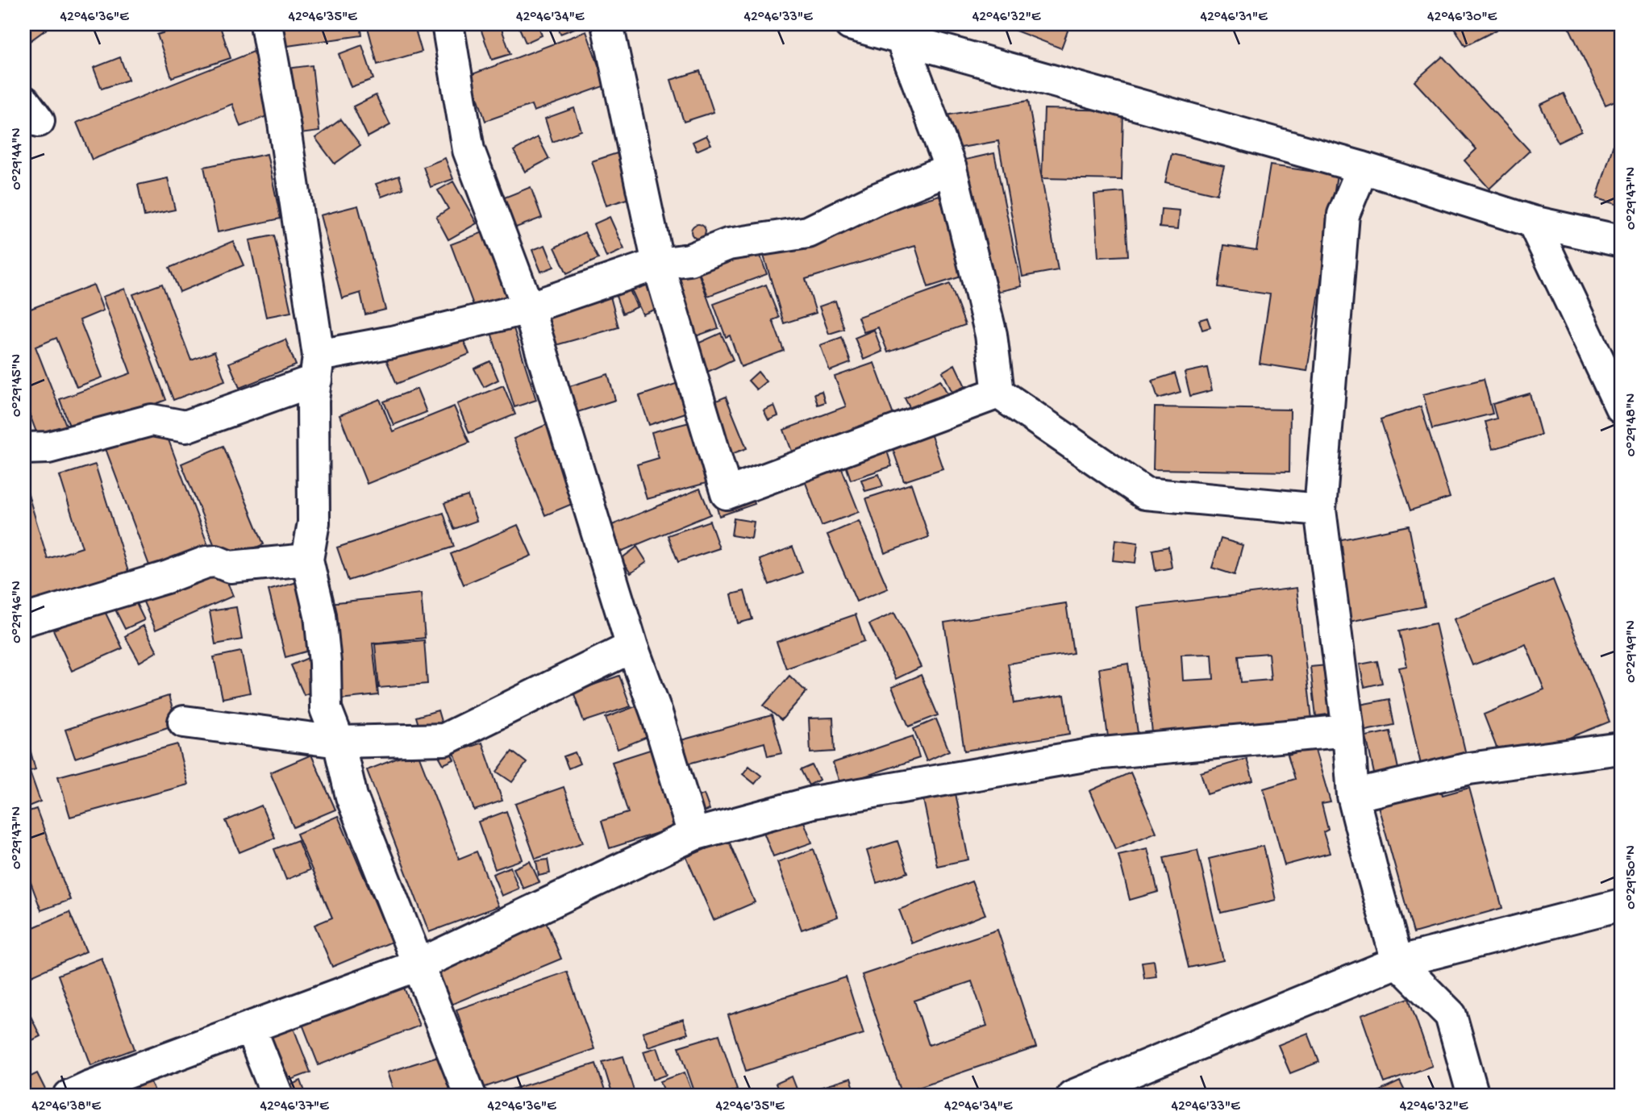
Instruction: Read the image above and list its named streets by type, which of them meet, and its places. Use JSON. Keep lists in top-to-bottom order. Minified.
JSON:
{"coordinates":["42°46'36\"E","42°46'35\"E","42°46'34\"E","42°46'33\"E","42°46'32\"E","42°46'31\"E","42°46'30\"E","0°29'44\"N","0°29'47\"N","0°29'45\"N","0°29'48\"N","0°29'46\"N","0°29'49\"N","0°29'50\"N","42°46'38\"E","42°46'37\"E"]}
